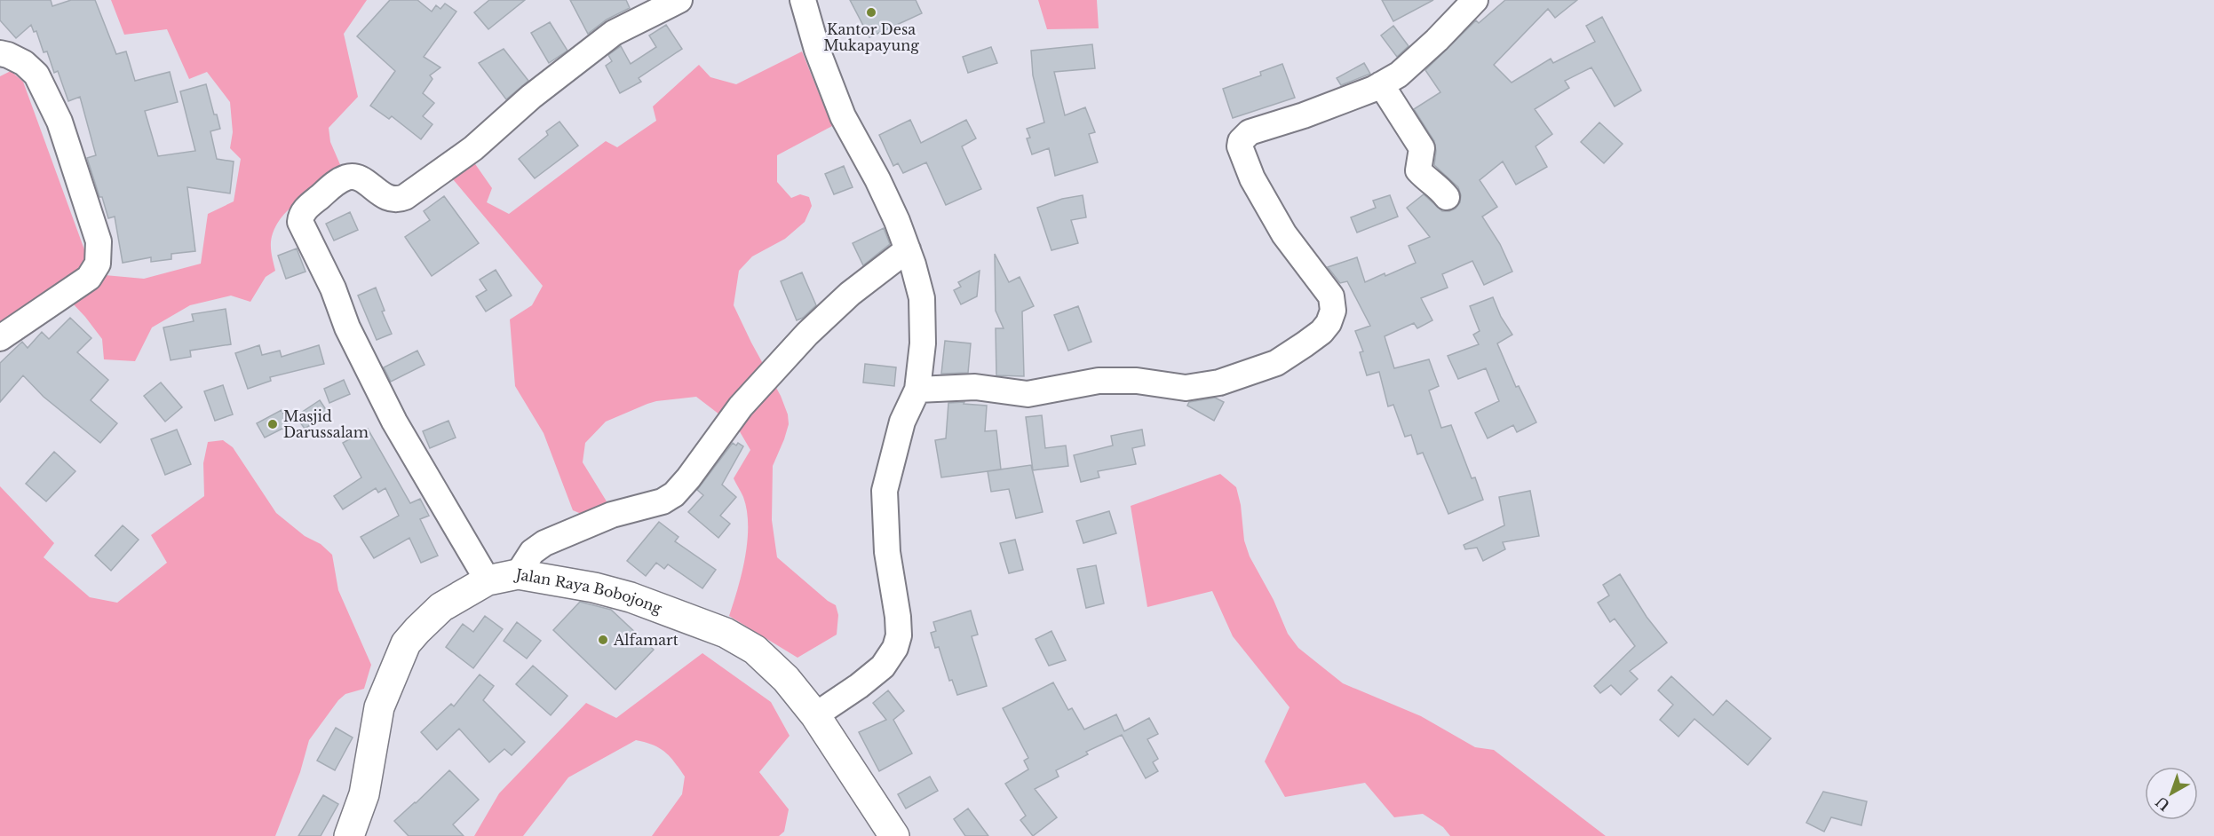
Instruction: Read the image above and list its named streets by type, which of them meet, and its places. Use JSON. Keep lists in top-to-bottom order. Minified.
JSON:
{"streets":{"main road":["Jalan Raya Bobojong"]},"places":["Kantor Desa Mukapayung","Masjid Darussalam","Alfamart"],"north":"bottom left"}
